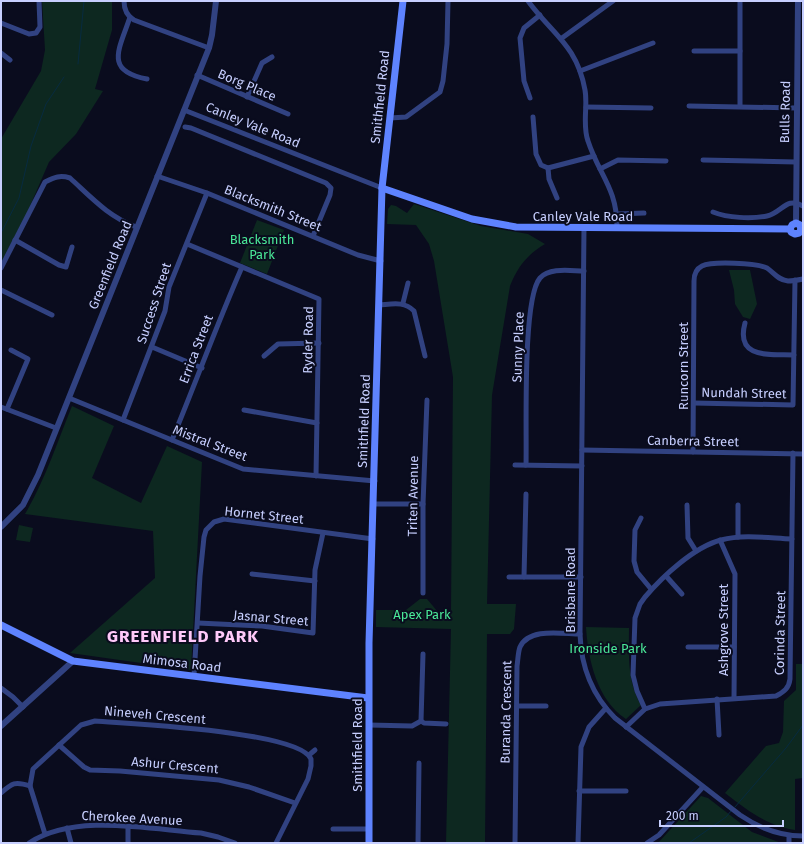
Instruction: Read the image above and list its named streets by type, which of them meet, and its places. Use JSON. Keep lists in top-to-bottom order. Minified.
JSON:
{"streets":{"main road":["Smithfield Road","Canley Vale Road","Mimosa Road"],"street":["Borg Place","Bulls Road","Blacksmith Street","Greenfield Road","Success Street","Ryder Road","Sunny Place","Errica Street","Runcorn Street","Nundah Street","Canberra Street","Mistral Street","Triten Avenue","Hornet Street","Brisbane Road","Jasnar Street","Ashgrove Street","Corinda Street","Buranda Crescent","Nineveh Crescent","Ashur Crescent","Cherokee Avenue"]},"crossings":[["Borg Place","Greenfield Road"],["Smithfield Road","Canley Vale Road"],["Smithfield Road","Blacksmith Street"],["Smithfield Road","Mistral Street"],["Smithfield Road","Hornet Street"],["Smithfield Road","Mimosa Road"],["Bulls Road","Canley Vale Road"],["Canley Vale Road","Greenfield Road"],["Canley Vale Road","Brisbane Road"],["Blacksmith Street","Greenfield Road"],["Blacksmith Street","Success Street"],["Greenfield Road","Mistral Street"],["Success Street","Ryder Road"],["Success Street","Mistral Street"],["Ryder Road","Errica Street"],["Ryder Road","Mistral Street"],["Sunny Place","Brisbane Road"],["Errica Street","Mistral Street"],["Runcorn Street","Nundah Street"],["Runcorn Street","Canberra Street"],["Canberra Street","Brisbane Road"],["Canberra Street","Corinda Street"],["Hornet Street","Jasnar Street"],["Hornet Street","Mimosa Road"],["Brisbane Road","Corinda Street"],["Brisbane Road","Buranda Crescent"],["Ashgrove Street","Corinda Street"],["Nineveh Crescent","Ashur Crescent"]],"districts":["GREENFIELD PARK"],"parks":["Blacksmith Park","Apex Park","Ironside Park"],"scale_bar":"200 m"}
